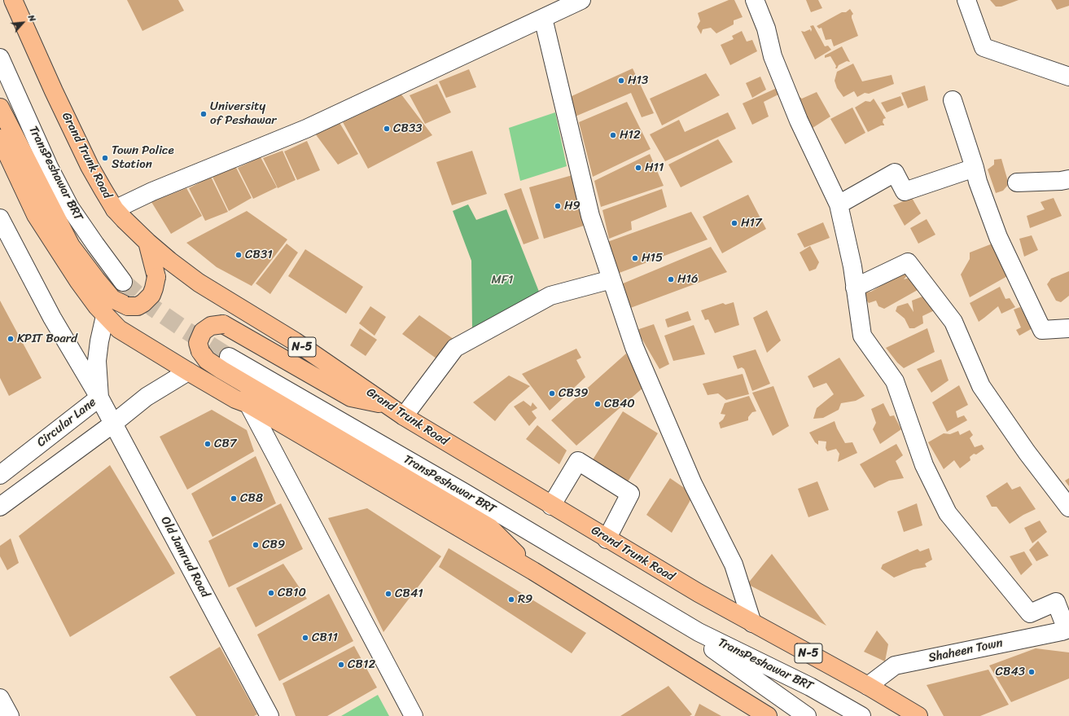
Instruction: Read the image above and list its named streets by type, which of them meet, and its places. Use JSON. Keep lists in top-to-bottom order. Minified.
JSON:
{"streets":{"highway":["Grand Trunk Road","N-5"],"street":["TransPeshawar BRT","Circular Lane","Old Jamrud Road","Shaheen Town"]},"crossings":[["Grand Trunk Road","Shaheen Town"],["Circular Lane","Old Jamrud Road"]],"parks":["MF1"],"places":["H13","University of Peshawar","CB33","H12","Town Police Station","H11","H9","H17","CB31","H15","H16","KPIT Board","CB39","CB40","CB7","CB8","CB9","CB10","CB41","R9","CB11","CB12","CB43"],"north":"top right"}
